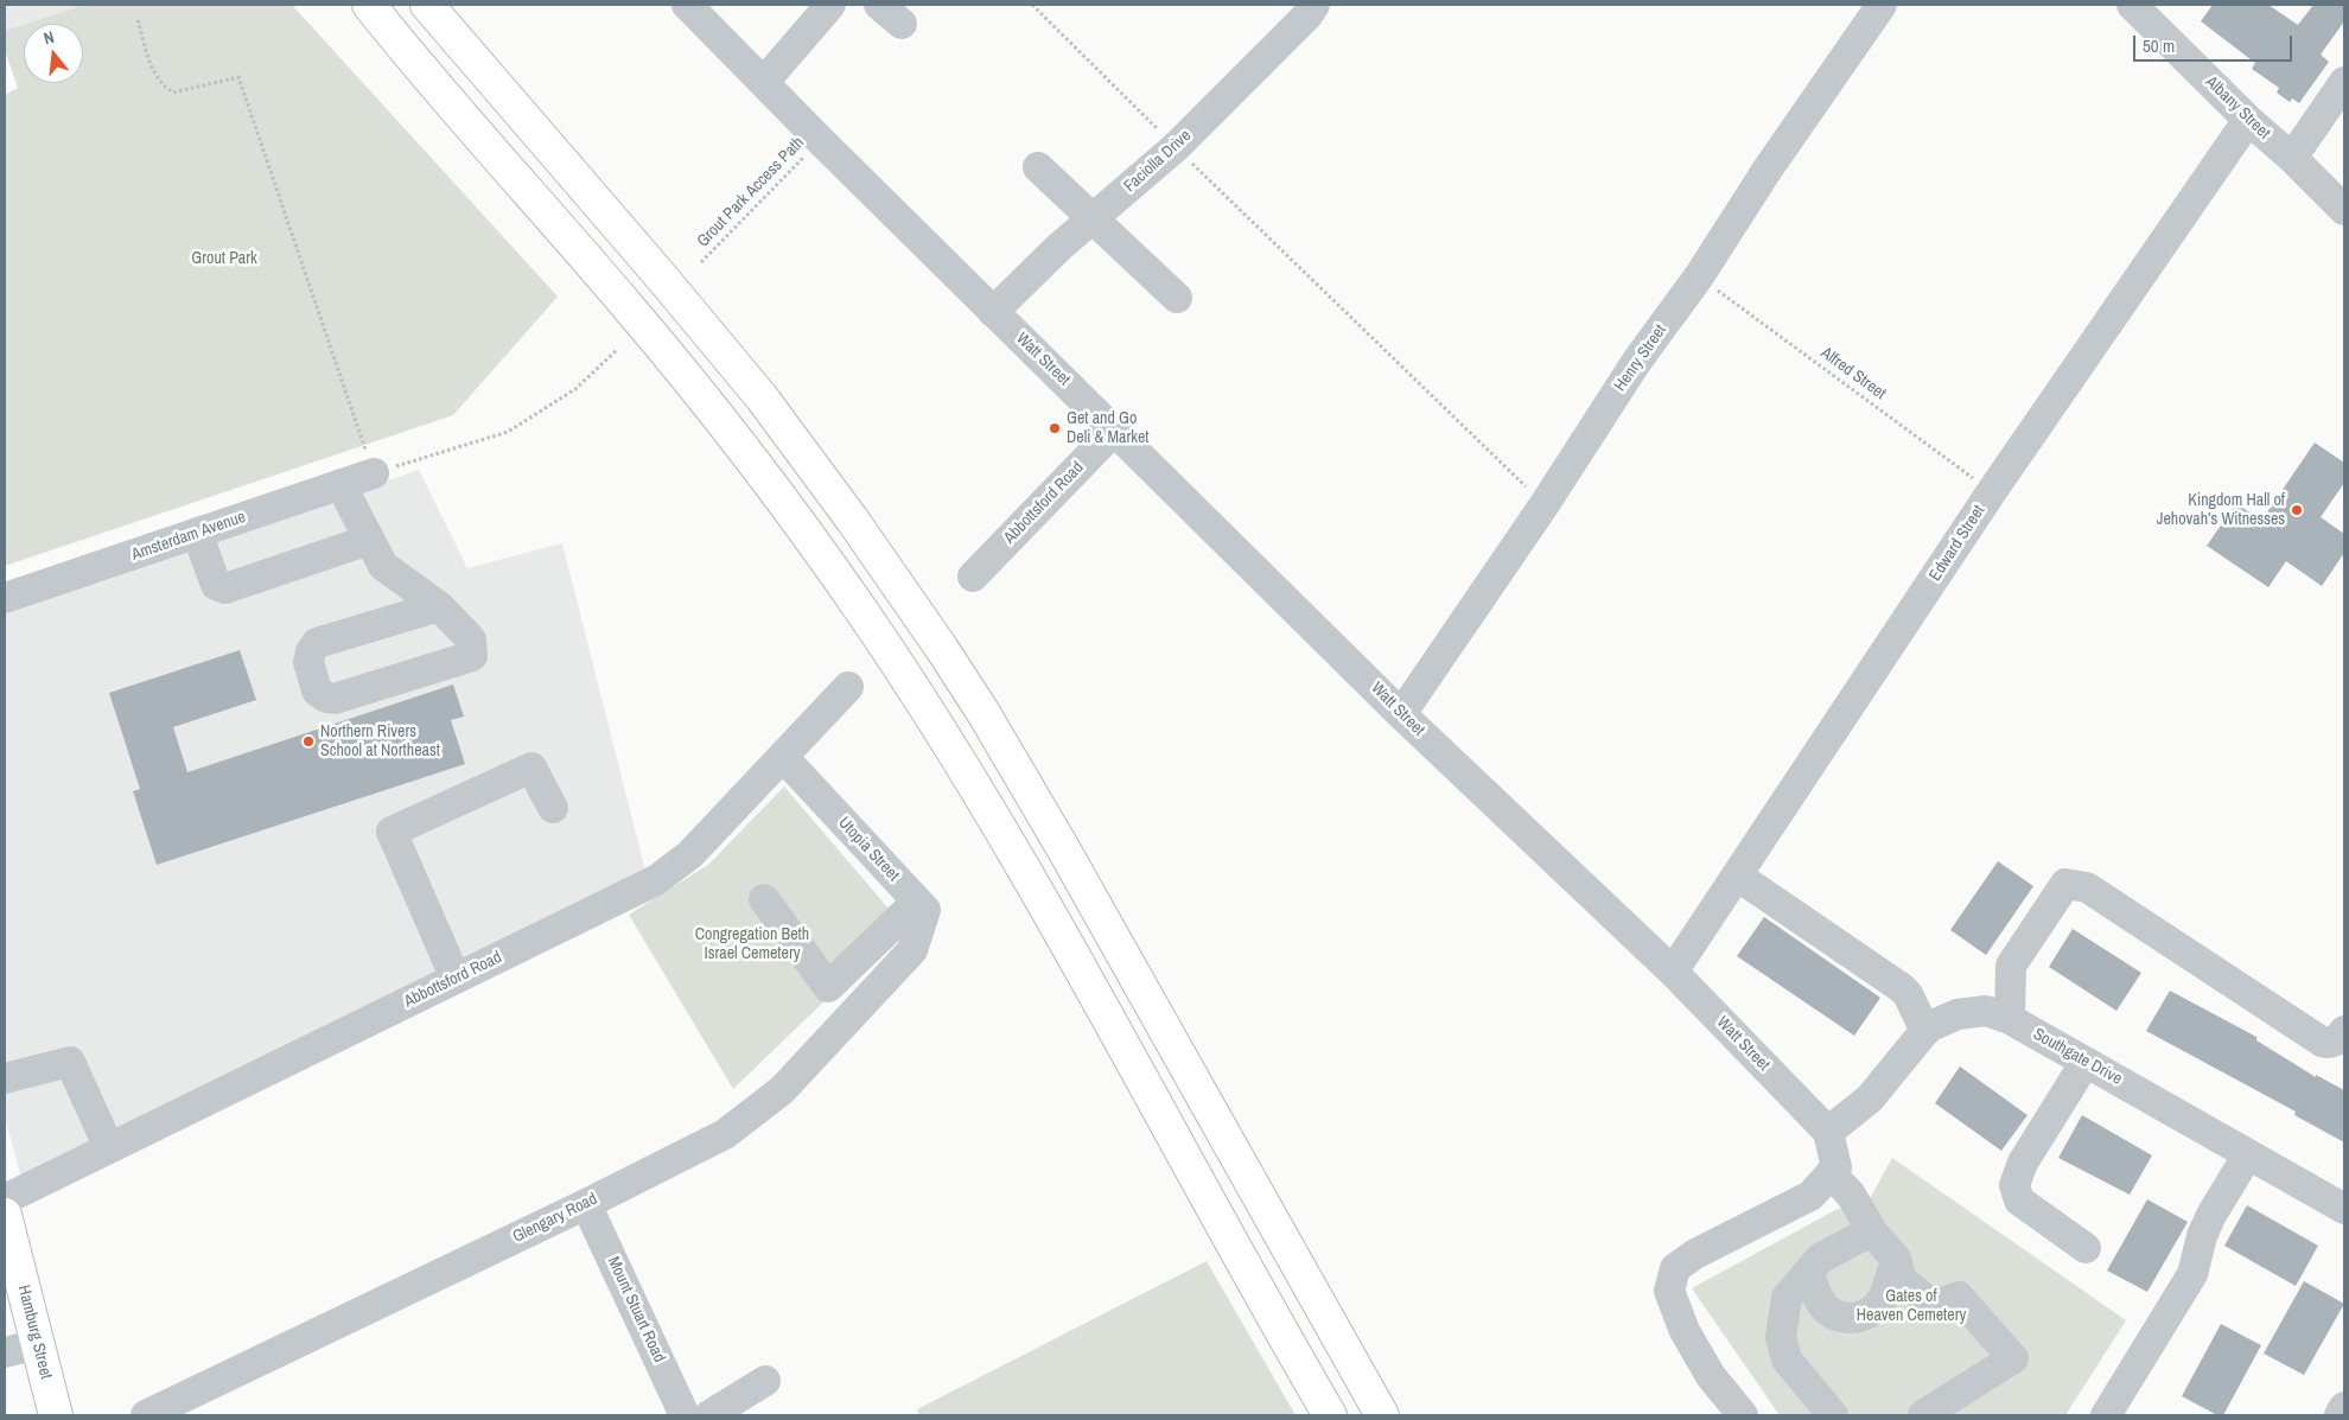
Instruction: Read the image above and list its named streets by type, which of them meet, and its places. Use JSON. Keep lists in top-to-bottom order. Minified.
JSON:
{"streets":{"main road":["Hamburg Street"],"street":["Albany Street","Faciolla Drive","Henry Street","Watt Street","Abbottsford Road","Amsterdam Avenue","Edward Street","Utopia Street","Southgate Drive","Glengary Road","Mount Stuart Road"],"path":["Grout Park Access Path","Alfred Street"]},"crossings":[["Albany Street","Edward Street"],["Faciolla Drive","Watt Street"],["Grout Park Access Path","Watt Street"],["Henry Street","Watt Street"],["Henry Street","Alfred Street"],["Watt Street","Abbottsford Road"],["Watt Street","Edward Street"],["Watt Street","Southgate Drive"],["Alfred Street","Edward Street"],["Abbottsford Road","Utopia Street"],["Utopia Street","Glengary Road"],["Glengary Road","Mount Stuart Road"]],"parks":["Grout Park","Congregation Beth Israel Cemetery","Gates of Heaven Cemetery"],"places":["Get and Go Deli & Market","Kingdom Hall of Jehovah’s Witnesses","Northern Rivers School at Northeast"],"scale_bar":"50 m","north":"top"}
